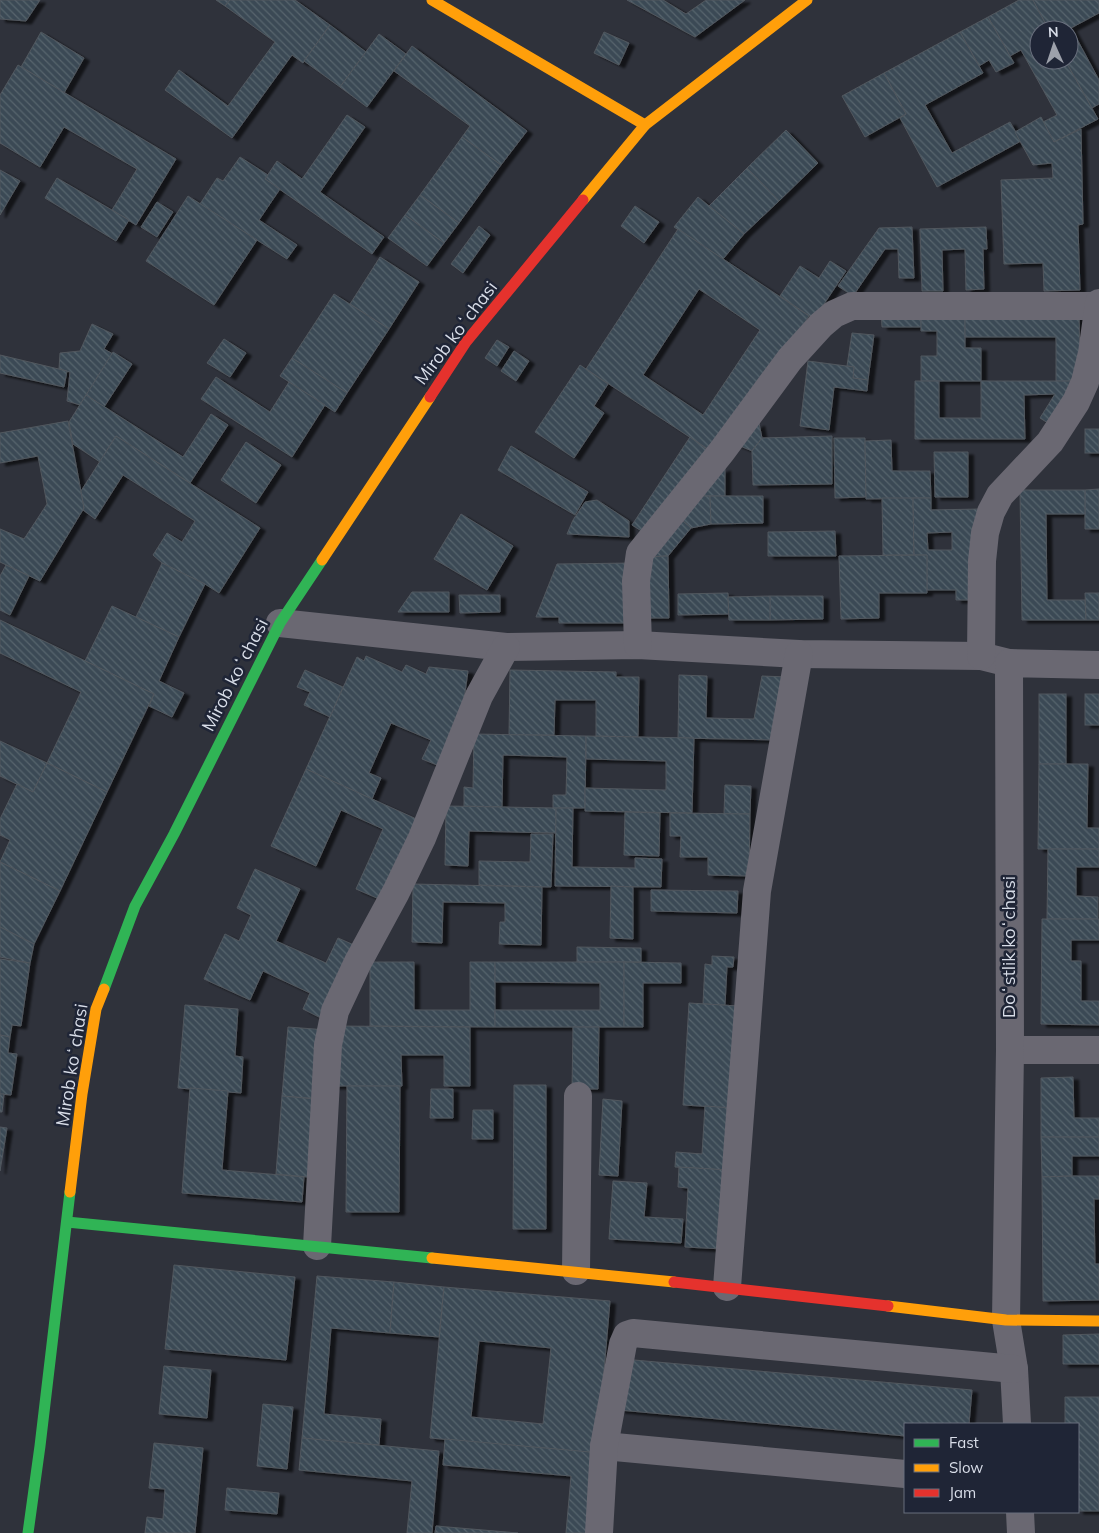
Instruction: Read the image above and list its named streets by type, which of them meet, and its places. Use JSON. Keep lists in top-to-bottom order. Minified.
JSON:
{"streets":{"street":["Mirob koʻchasi","Doʻstlik koʻchasi"]},"legend":["Fast","Slow","Jam"],"north":"top"}
